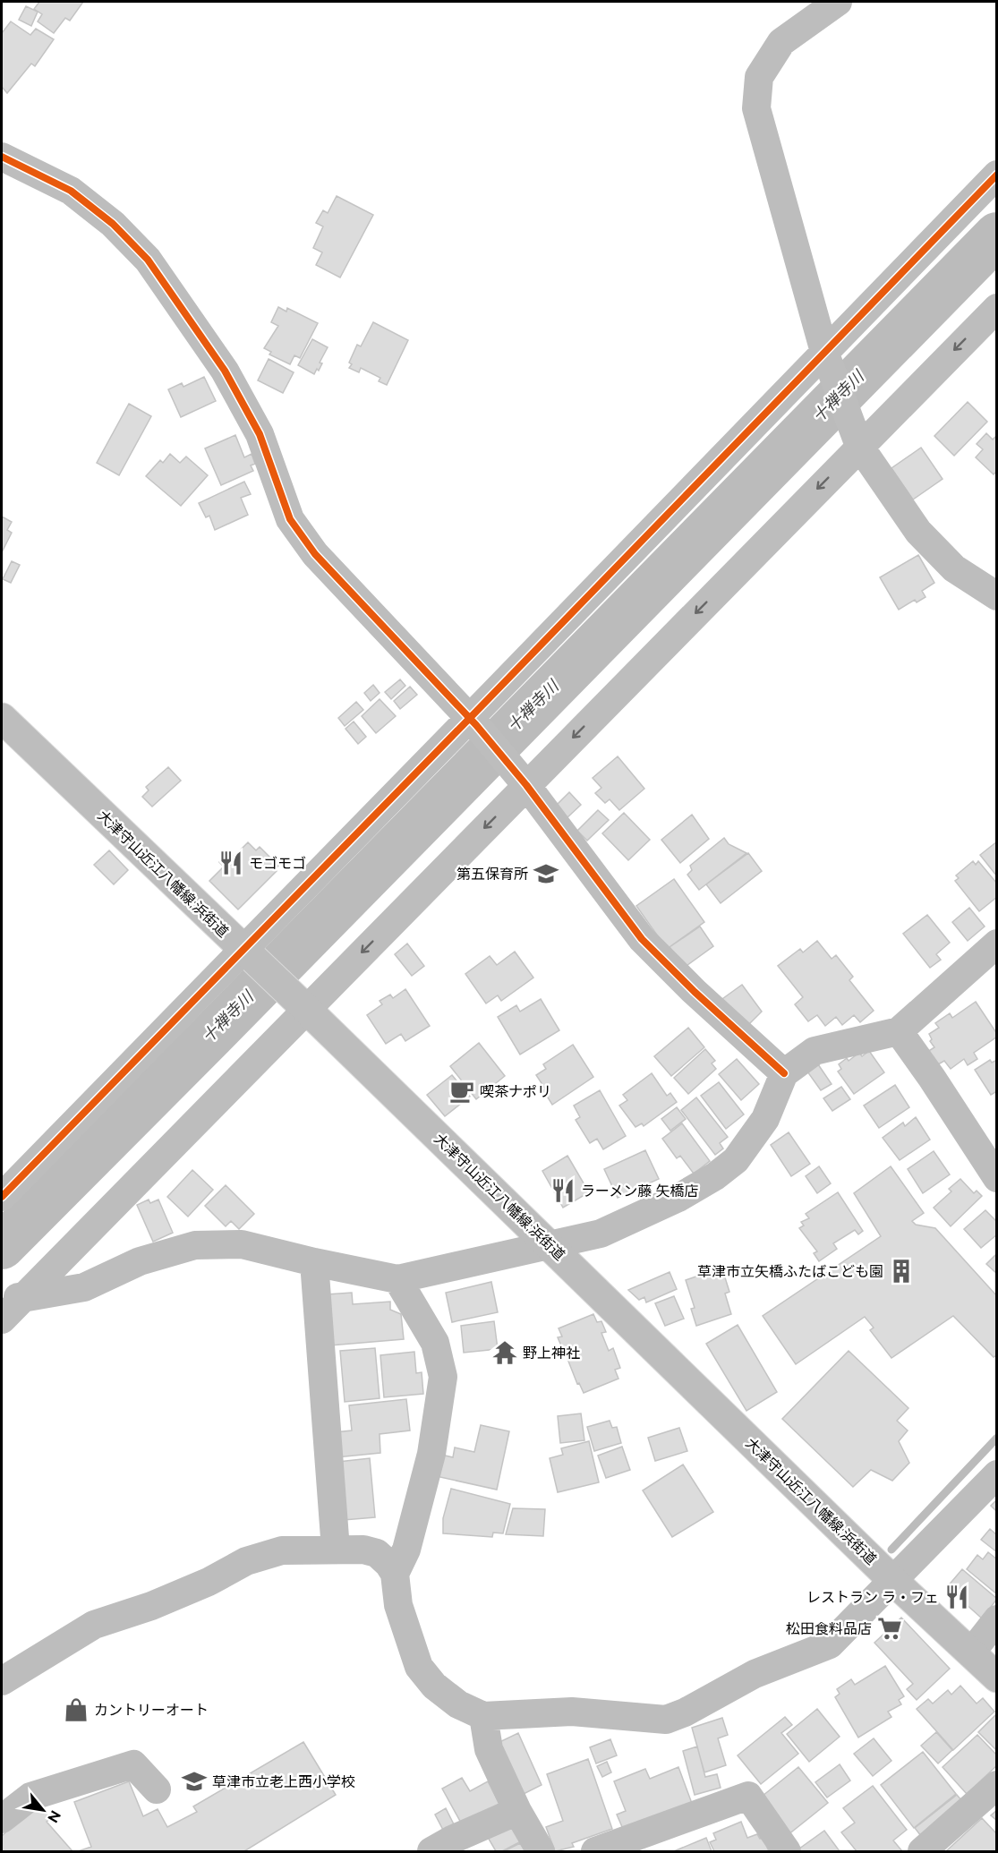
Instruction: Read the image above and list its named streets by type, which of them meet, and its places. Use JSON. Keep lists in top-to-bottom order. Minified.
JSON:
{"streets":{"main road":["大津守山近江八幡線;浜街道"]},"water":["十禅寺川"],"places":{"restaurant":["モゴモゴ","ラーメン藤 矢橋店","レストラン ラ・フェ"],"school or university":["第五保育所","草津市立老上西小学校"],"cafe":["喫茶ナポリ"],"building":["草津市立矢橋ふたばこども園"],"temple":["野上神社"],"supermarket":["松田食料品店"],"shop":["カントリーオート"]},"north":"bottom right"}
